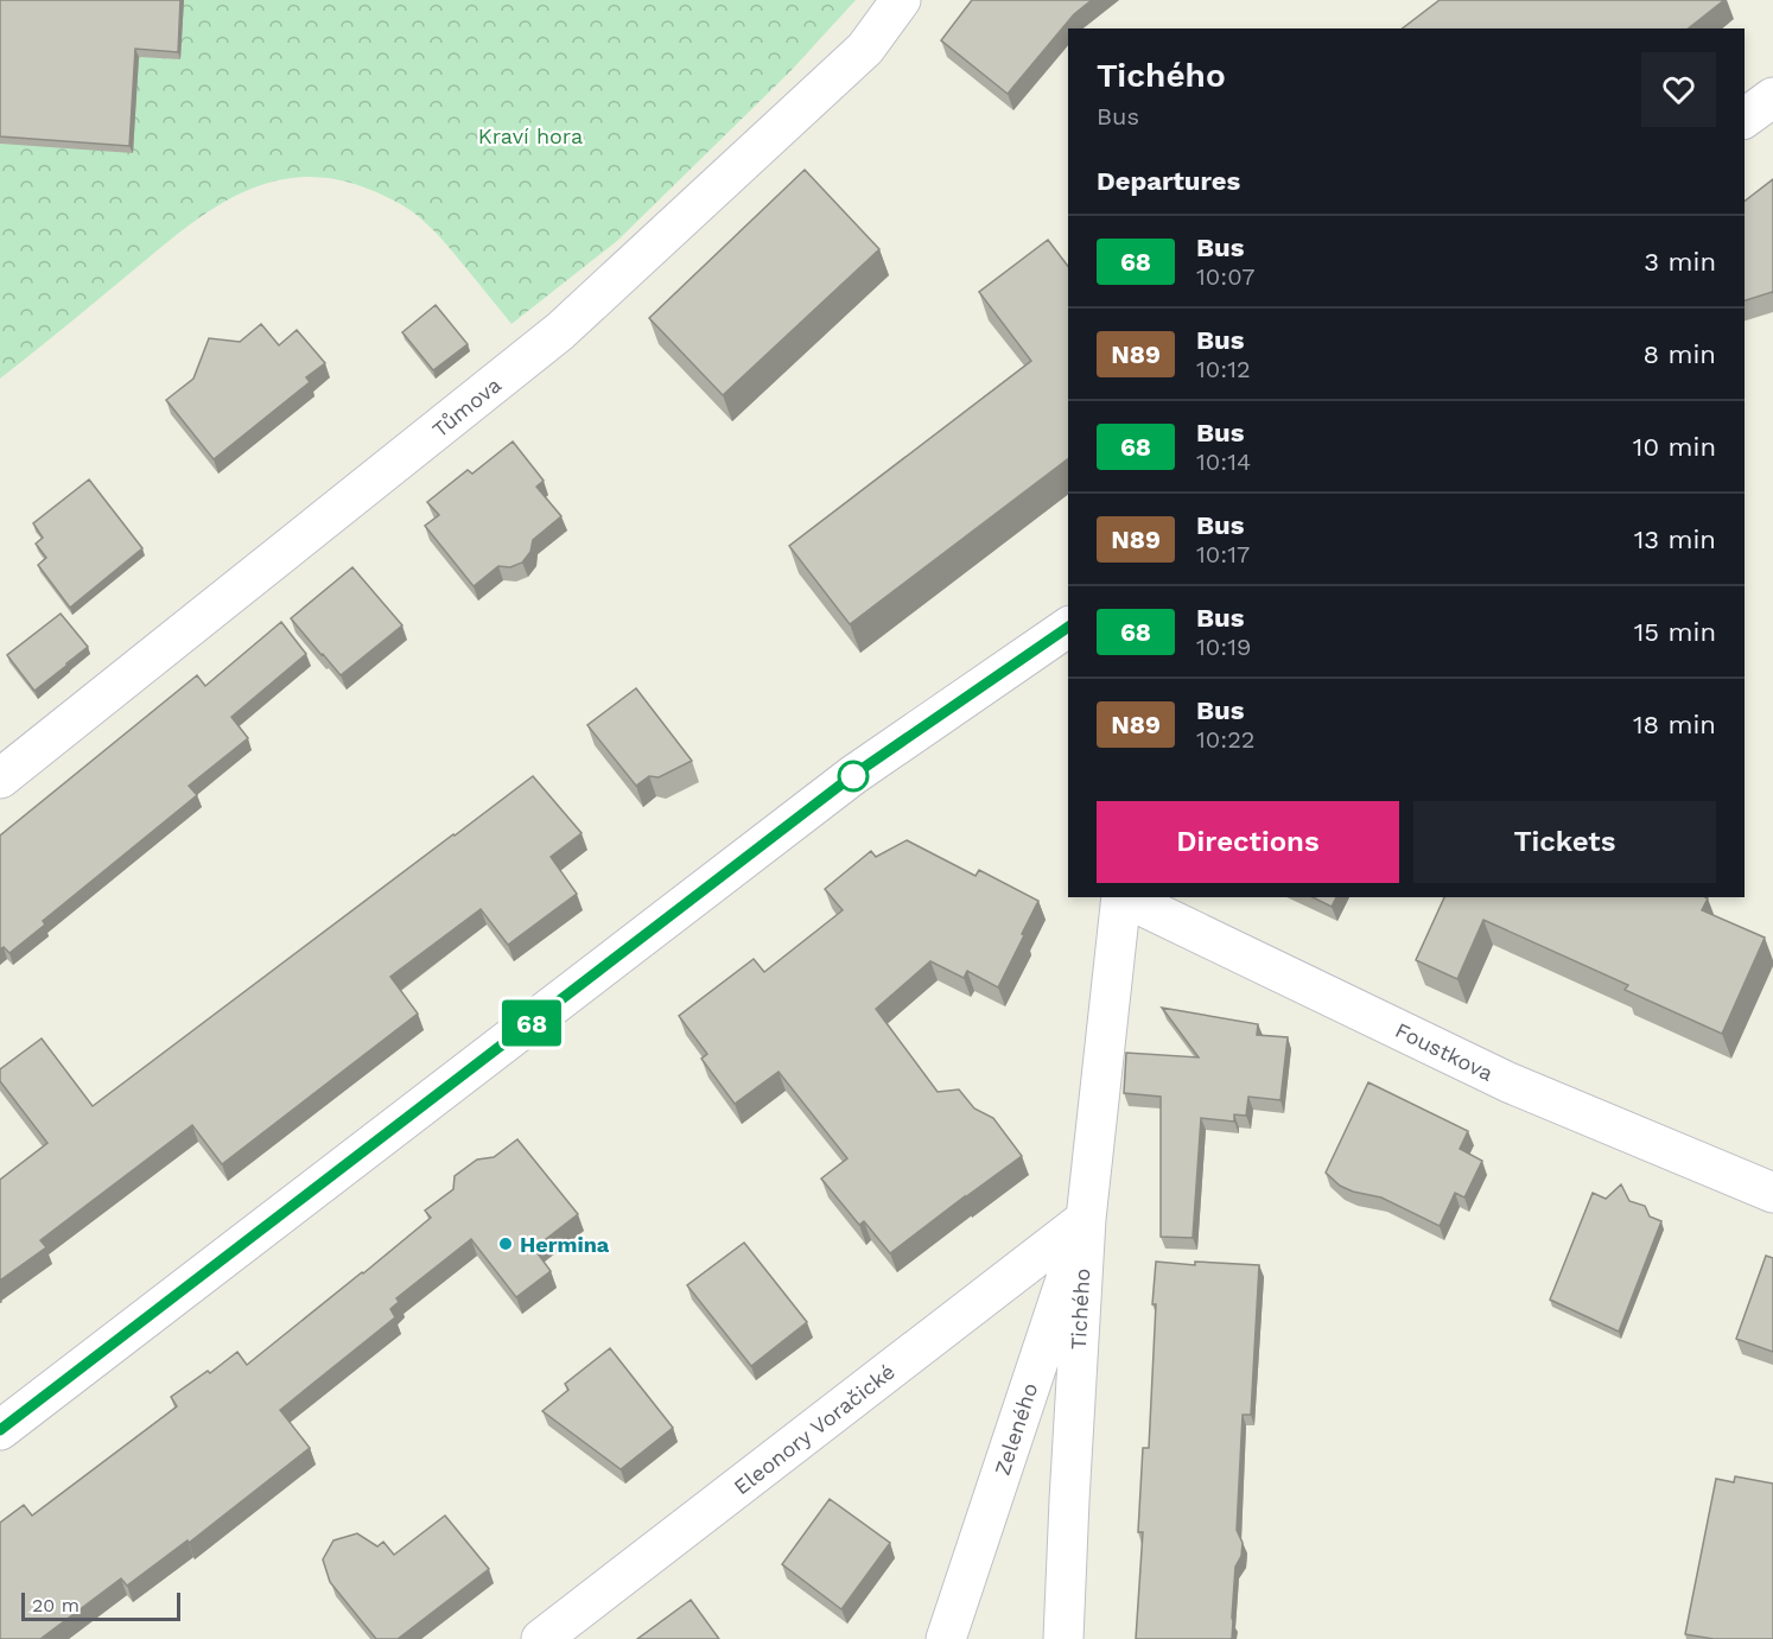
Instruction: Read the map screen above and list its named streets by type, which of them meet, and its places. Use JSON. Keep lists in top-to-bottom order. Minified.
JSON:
{"streets":{"street":["Tůmova","Foustkova","Tichého","Eleonory Voračické","Zeleného"]},"crossings":[["Tichého","Eleonory Voračické"],["Tichého","Zeleného"],["Eleonory Voračické","Zeleného"]],"parks":["Kraví hora"],"places":["Hermina"],"lines":["bus line 68"],"scale_bar":"20 m","page":{"on_map":"68","heading":[["Tichého","Bus"],"Departures"],"list":[{"mark":"68","name":"Bus","note":"10:07","value":"3 min"},{"mark":"N89","name":"Bus","note":"10:12","value":"8 min"},{"mark":"68","name":"Bus","note":"10:14","value":"10 min"},{"mark":"N89","name":"Bus","note":"10:17","value":"13 min"},{"mark":"68","name":"Bus","note":"10:19","value":"15 min"},{"mark":"N89","name":"Bus","note":"10:22","value":"18 min"}],"buttons":["Directions","Tickets"],"scale":"20 m"}}
